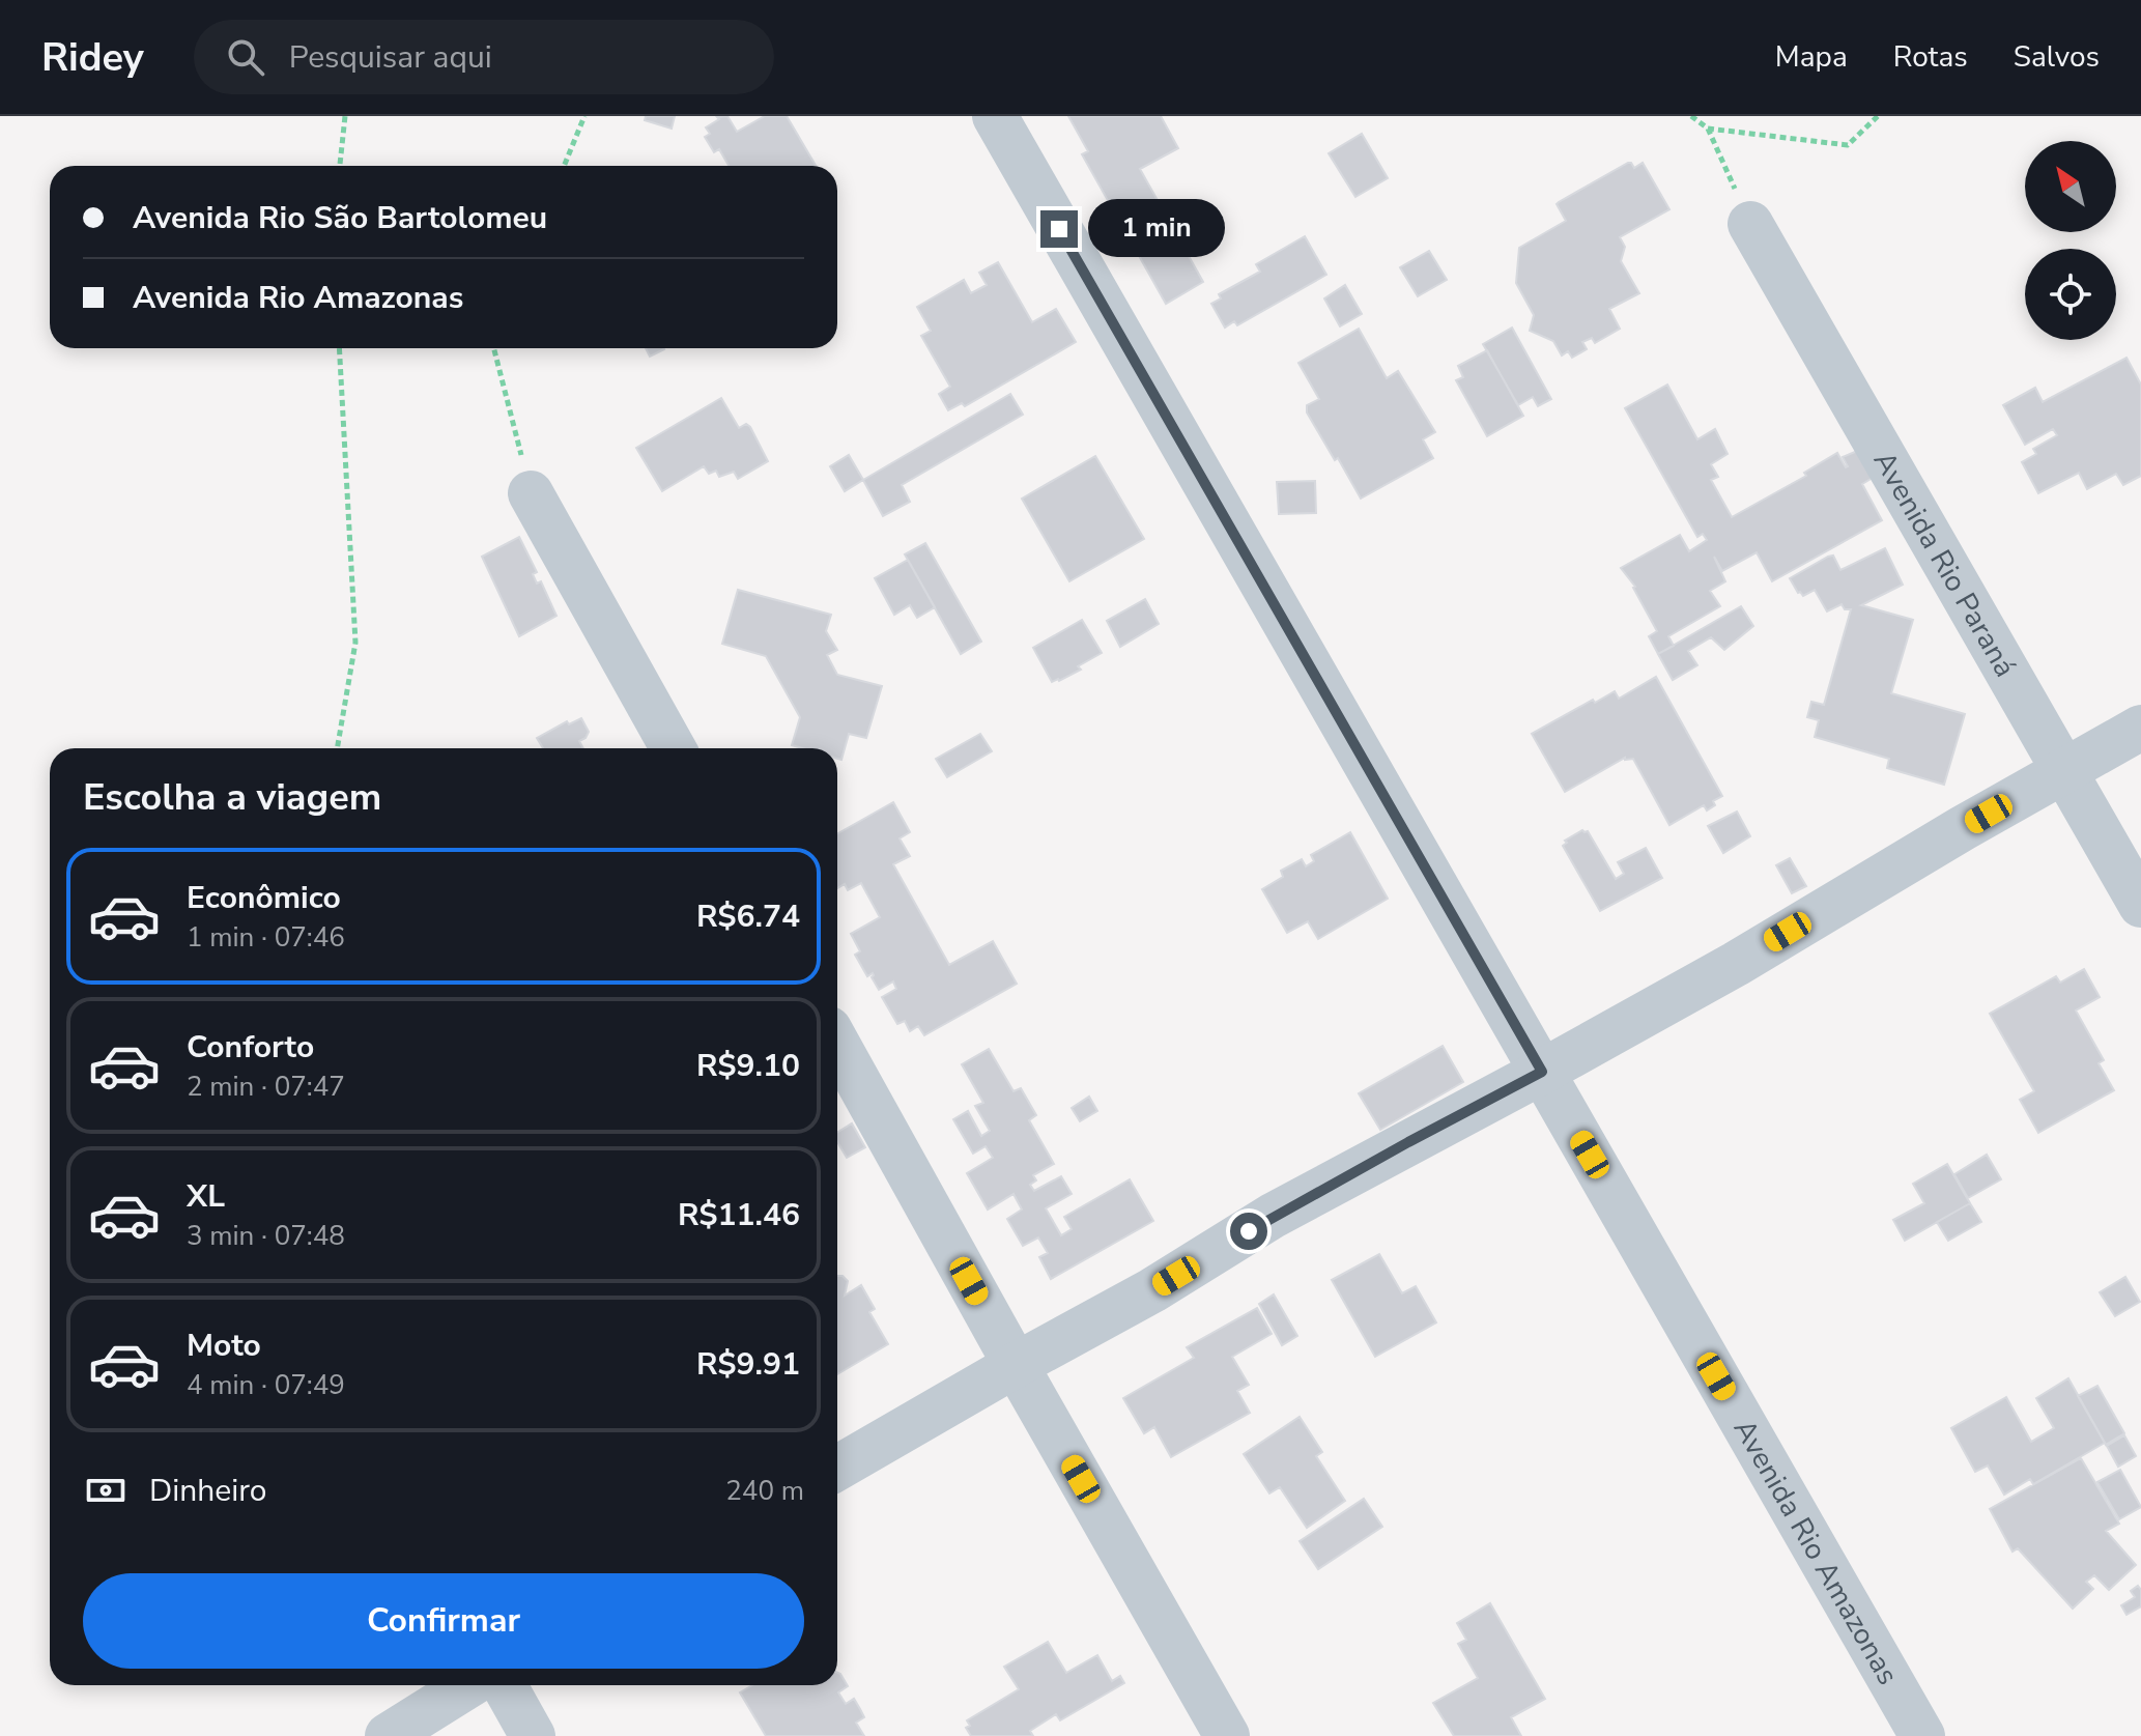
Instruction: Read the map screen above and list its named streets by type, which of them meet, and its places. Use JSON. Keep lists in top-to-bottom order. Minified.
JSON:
{"streets":{"street":["Avenida Rio Paraná","Avenida Rio Amazonas"]},"north":"top left","page":{"header":"Ridey","search":"Pesquisar aqui","nav":["Mapa","Rotas","Salvos"],"banner":["Avenida Rio São Bartolomeu","Avenida Rio Amazonas"],"bubble":"1 min","heading":"Escolha a viagem","list":[{"name":"Econômico","note":"1 min · 07:46","value":"R$6.74"},{"name":"Conforto","note":"2 min · 07:47","value":"R$9.10"},{"name":"XL","note":"3 min · 07:48","value":"R$11.46"},{"name":"Moto","note":"4 min · 07:49","value":"R$9.91"}],"pay":["Dinheiro","240 m"],"buttons":"Confirmar"}}
